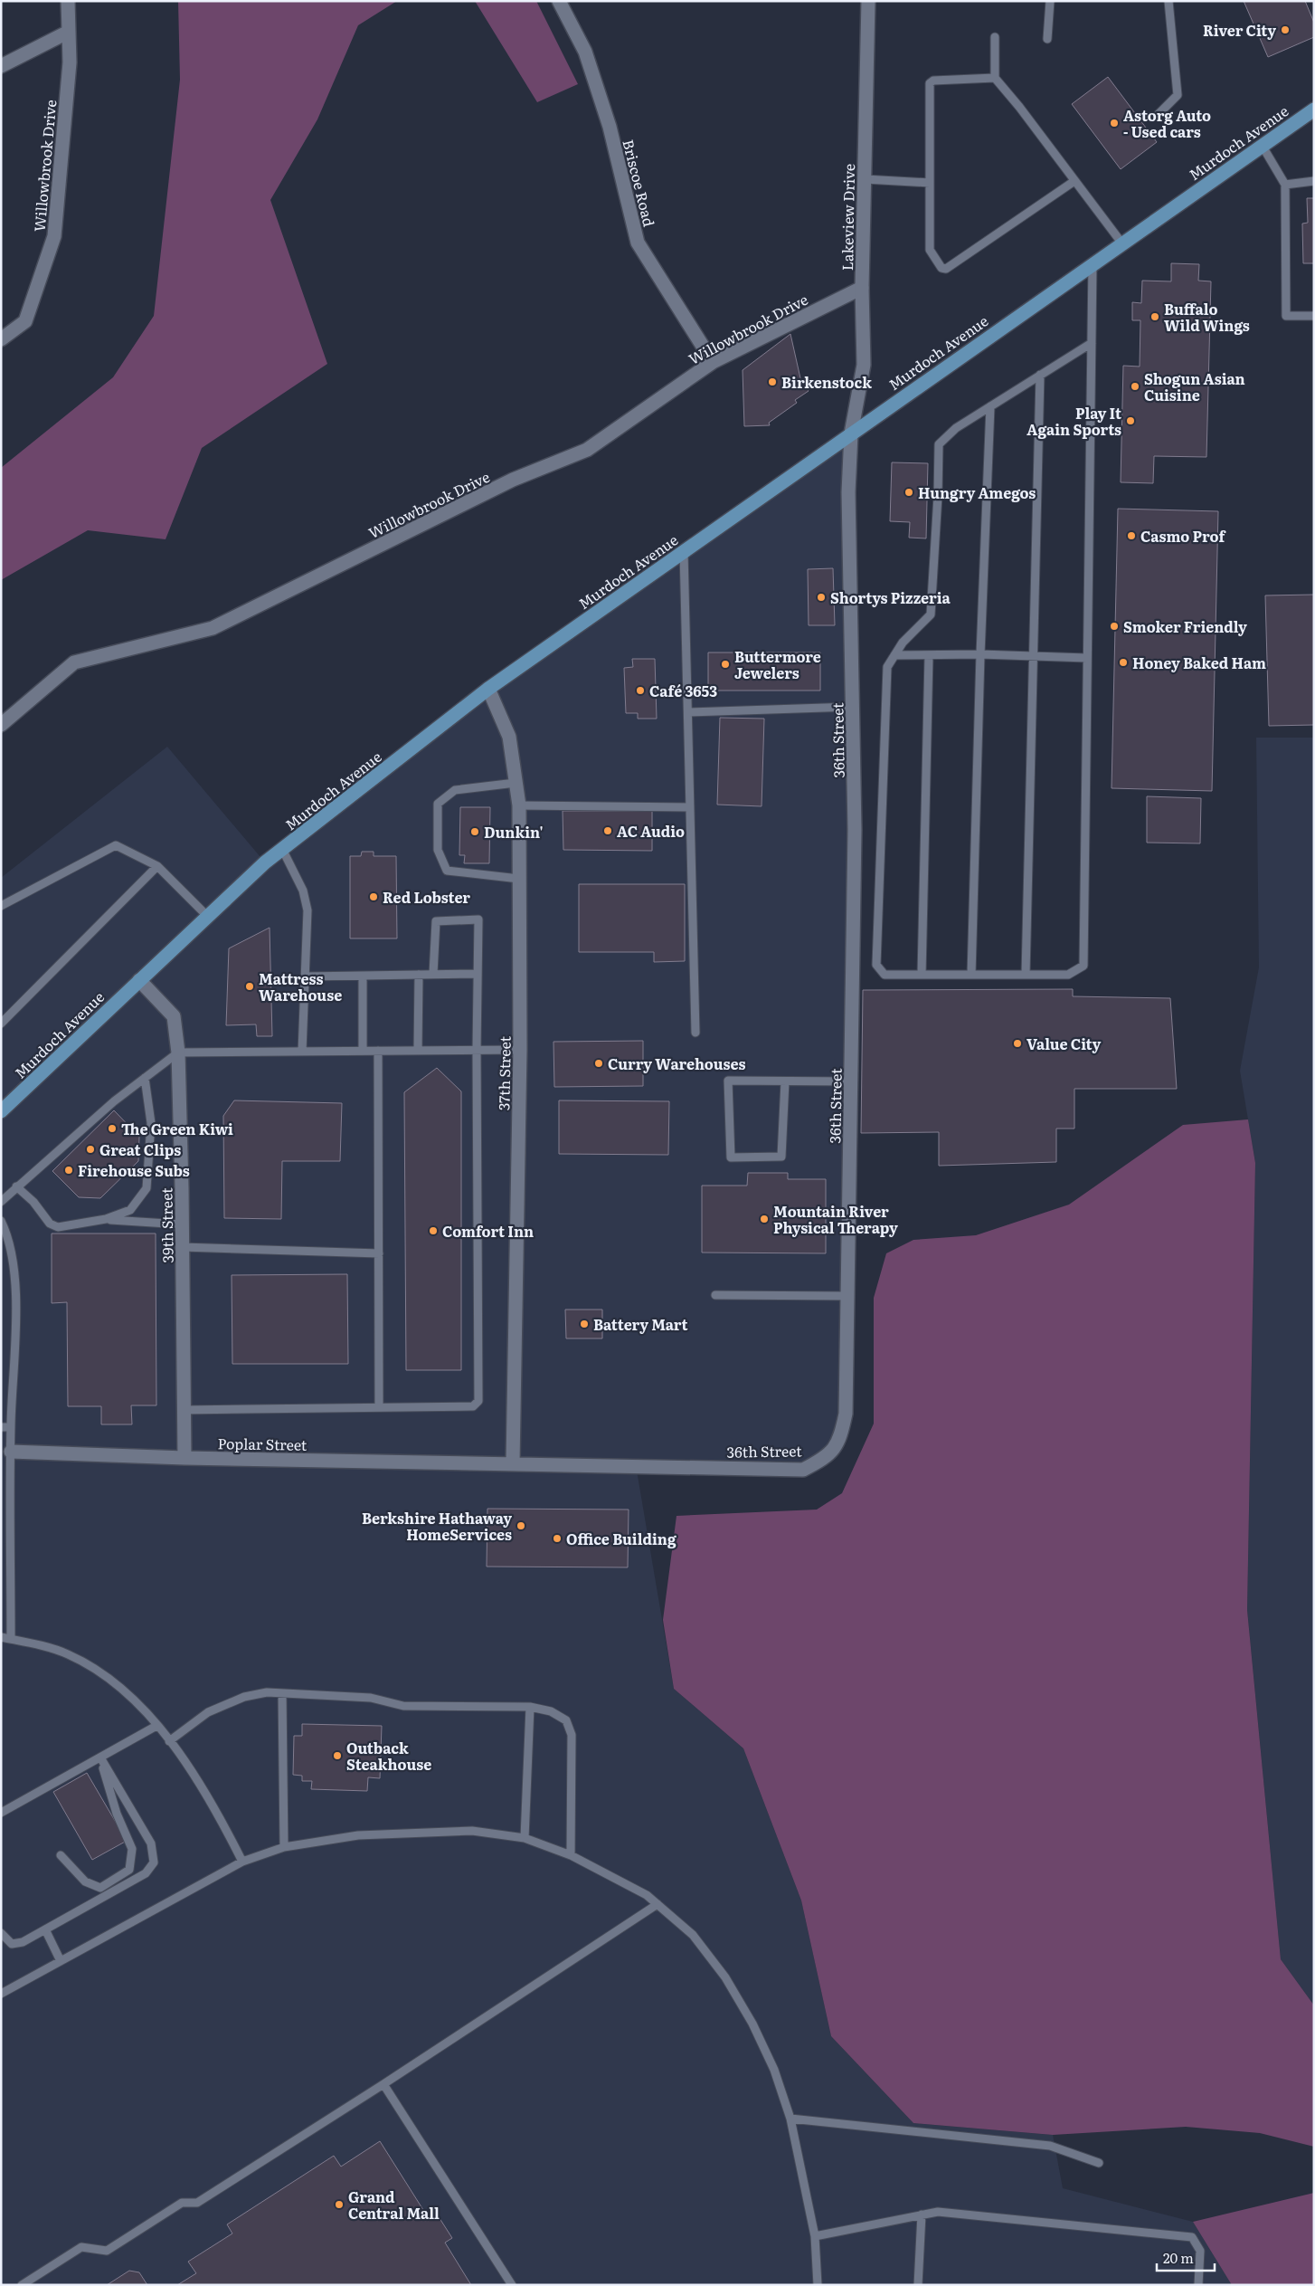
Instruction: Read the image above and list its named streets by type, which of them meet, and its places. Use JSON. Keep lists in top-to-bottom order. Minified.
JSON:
{"streets":{"main road":["Murdoch Avenue"],"street":["Willowbrook Drive","Briscoe Road","Lakeview Drive","36th Street","37th Street","39th Street","Poplar Street"]},"crossings":[["Murdoch Avenue","Lakeview Drive"],["Murdoch Avenue","36th Street"],["Murdoch Avenue","37th Street"],["Murdoch Avenue","39th Street"],["Willowbrook Drive","Briscoe Road"],["Willowbrook Drive","Lakeview Drive"],["Lakeview Drive","36th Street"],["36th Street","37th Street"],["36th Street","Poplar Street"],["37th Street","Poplar Street"],["39th Street","Poplar Street"]],"places":["River City","Astorg Auto - Used cars","Buffalo Wild Wings","Birkenstock","Shogun Asian Cuisine","Play It Again Sports","Hungry Amegos","Casmo Prof","Shortys Pizzeria","Smoker Friendly","Honey Baked Ham","Buttermore Jewelers","Café 3653","AC Audio","Dunkin'","Red Lobster","Mattress Warehouse","Value City","Curry Warehouses","The Green Kiwi","Great Clips","Firehouse Subs","Mountain River Physical Therapy","Comfort Inn","Battery Mart","Berkshire Hathaway HomeServices","Office Building","Outback Steakhouse","Grand Central Mall"],"scale_bar":"20 m"}
